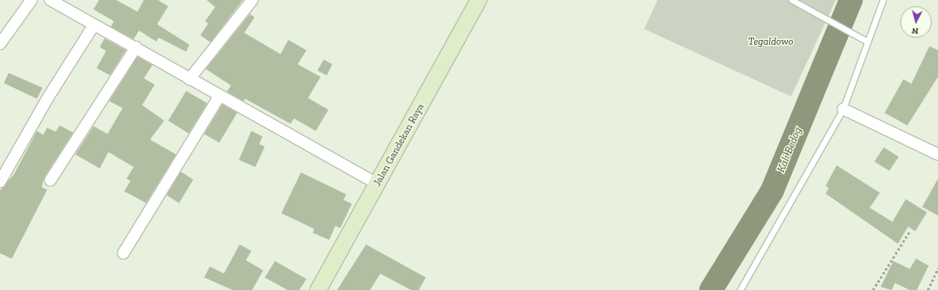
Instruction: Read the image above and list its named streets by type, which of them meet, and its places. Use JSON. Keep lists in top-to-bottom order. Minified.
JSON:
{"streets":{"street":["Jalan Gandekan Raya"]},"water":["Kali Bedog"],"parks":["Tegaldowo"],"north":"bottom"}
